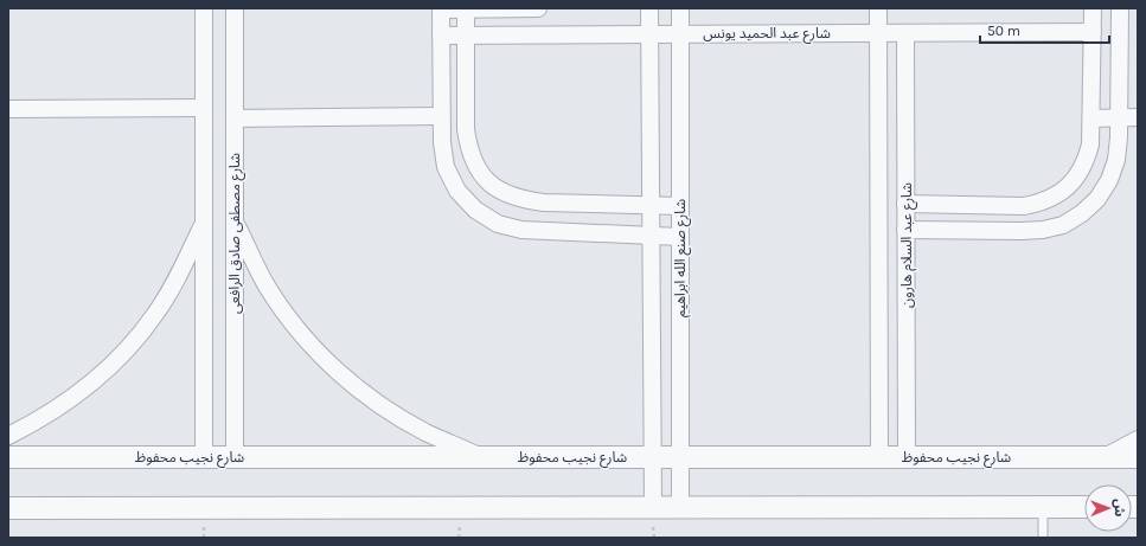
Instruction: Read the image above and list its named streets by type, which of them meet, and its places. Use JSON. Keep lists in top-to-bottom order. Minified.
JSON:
{"streets":{"street":["شارع عبد الحميد يونس","شارع مصطفى صادق الرافعى","شارع عبد السلام هارون","شارع صنع الله ابراهيم","شارع نجيب محفوظ"]},"crossings":[["شارع عبد الحميد يونس","شارع عبد السلام هارون"],["شارع عبد الحميد يونس","شارع صنع الله ابراهيم"],["شارع مصطفى صادق الرافعى","شارع نجيب محفوظ"],["شارع عبد السلام هارون","شارع نجيب محفوظ"],["شارع صنع الله ابراهيم","شارع نجيب محفوظ"]],"scale_bar":"50 m","north":"right"}
